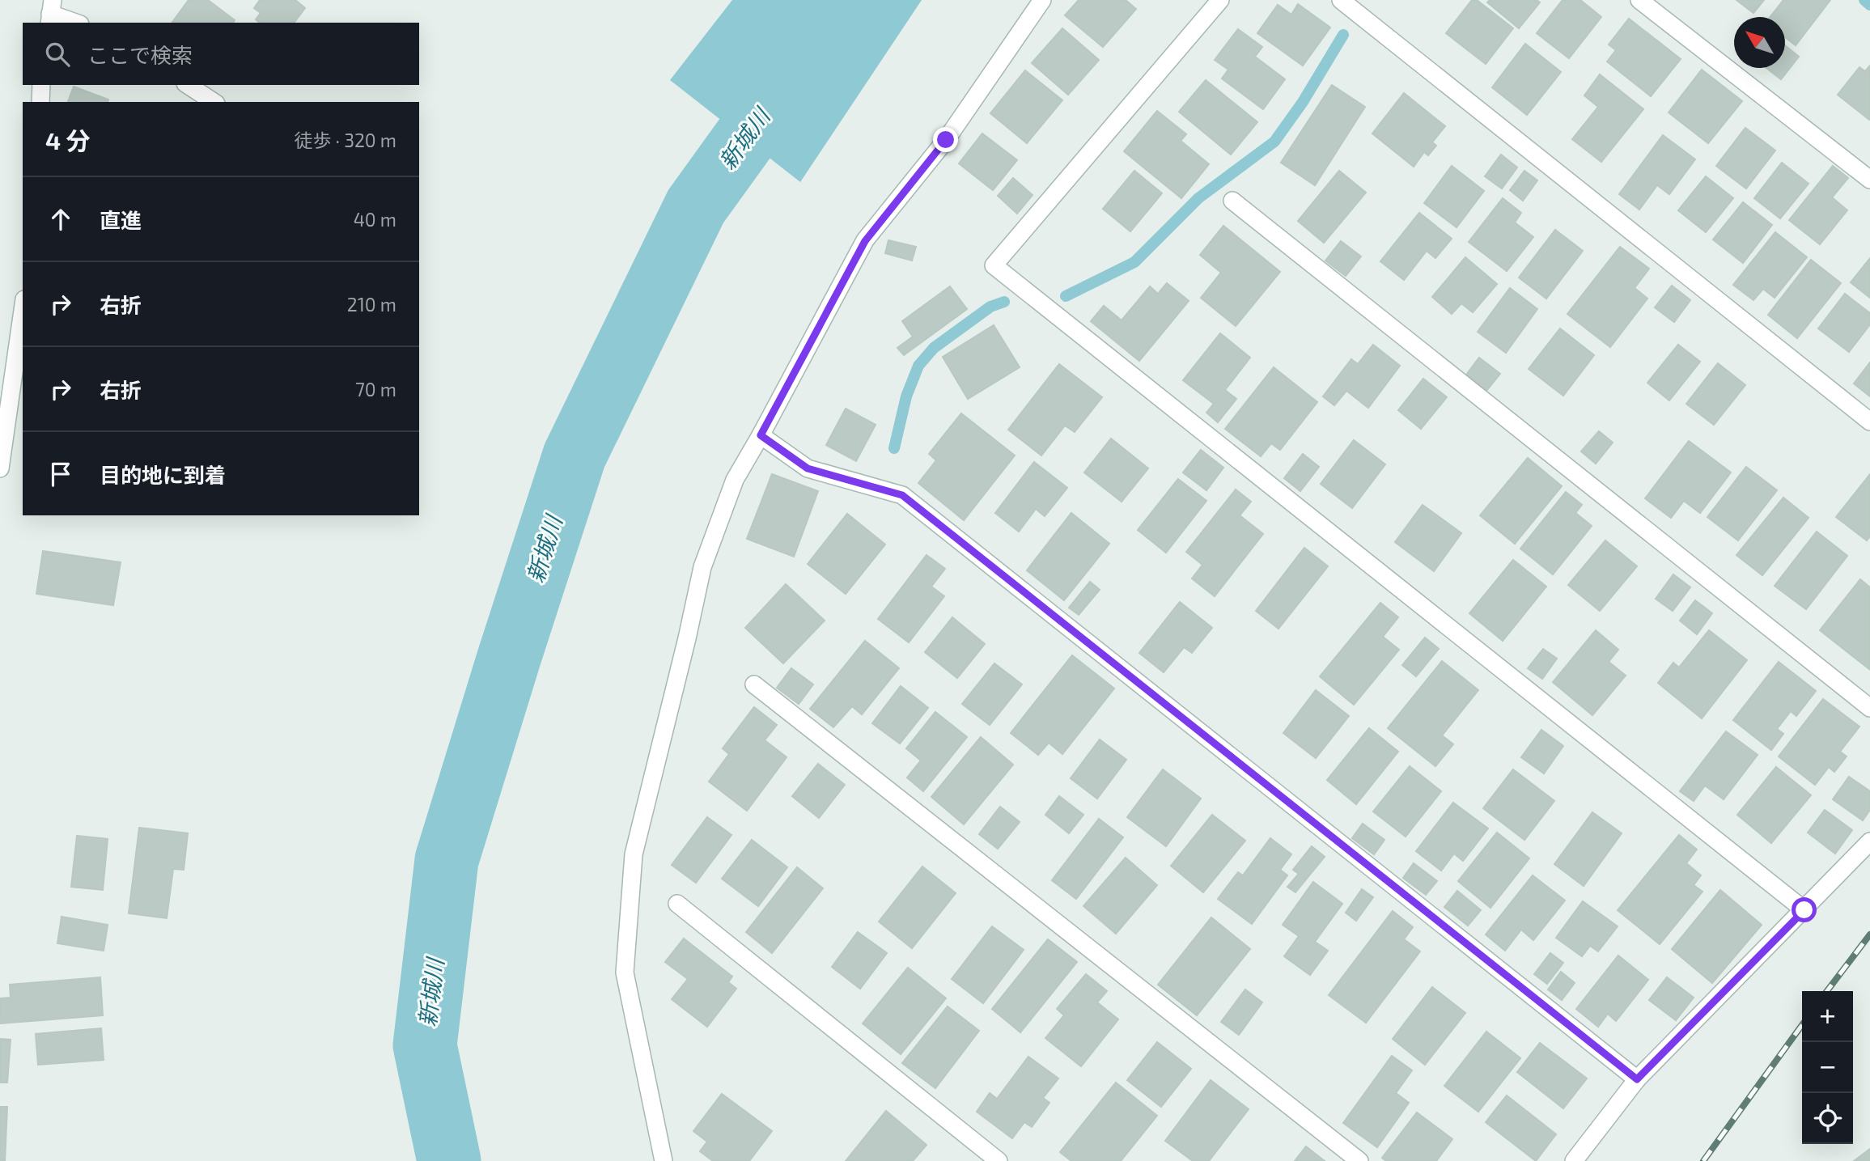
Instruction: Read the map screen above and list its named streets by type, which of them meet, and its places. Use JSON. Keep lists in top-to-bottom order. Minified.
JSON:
{"water":["新城川"],"north":"top left","page":{"search":"ここで検索","heading":["4 分","徒歩 · 320 m"],"list":[["直進","40 m"],["右折","210 m"],["右折","70 m"],"目的地に到着"],"map_buttons":["+","−"]}}
